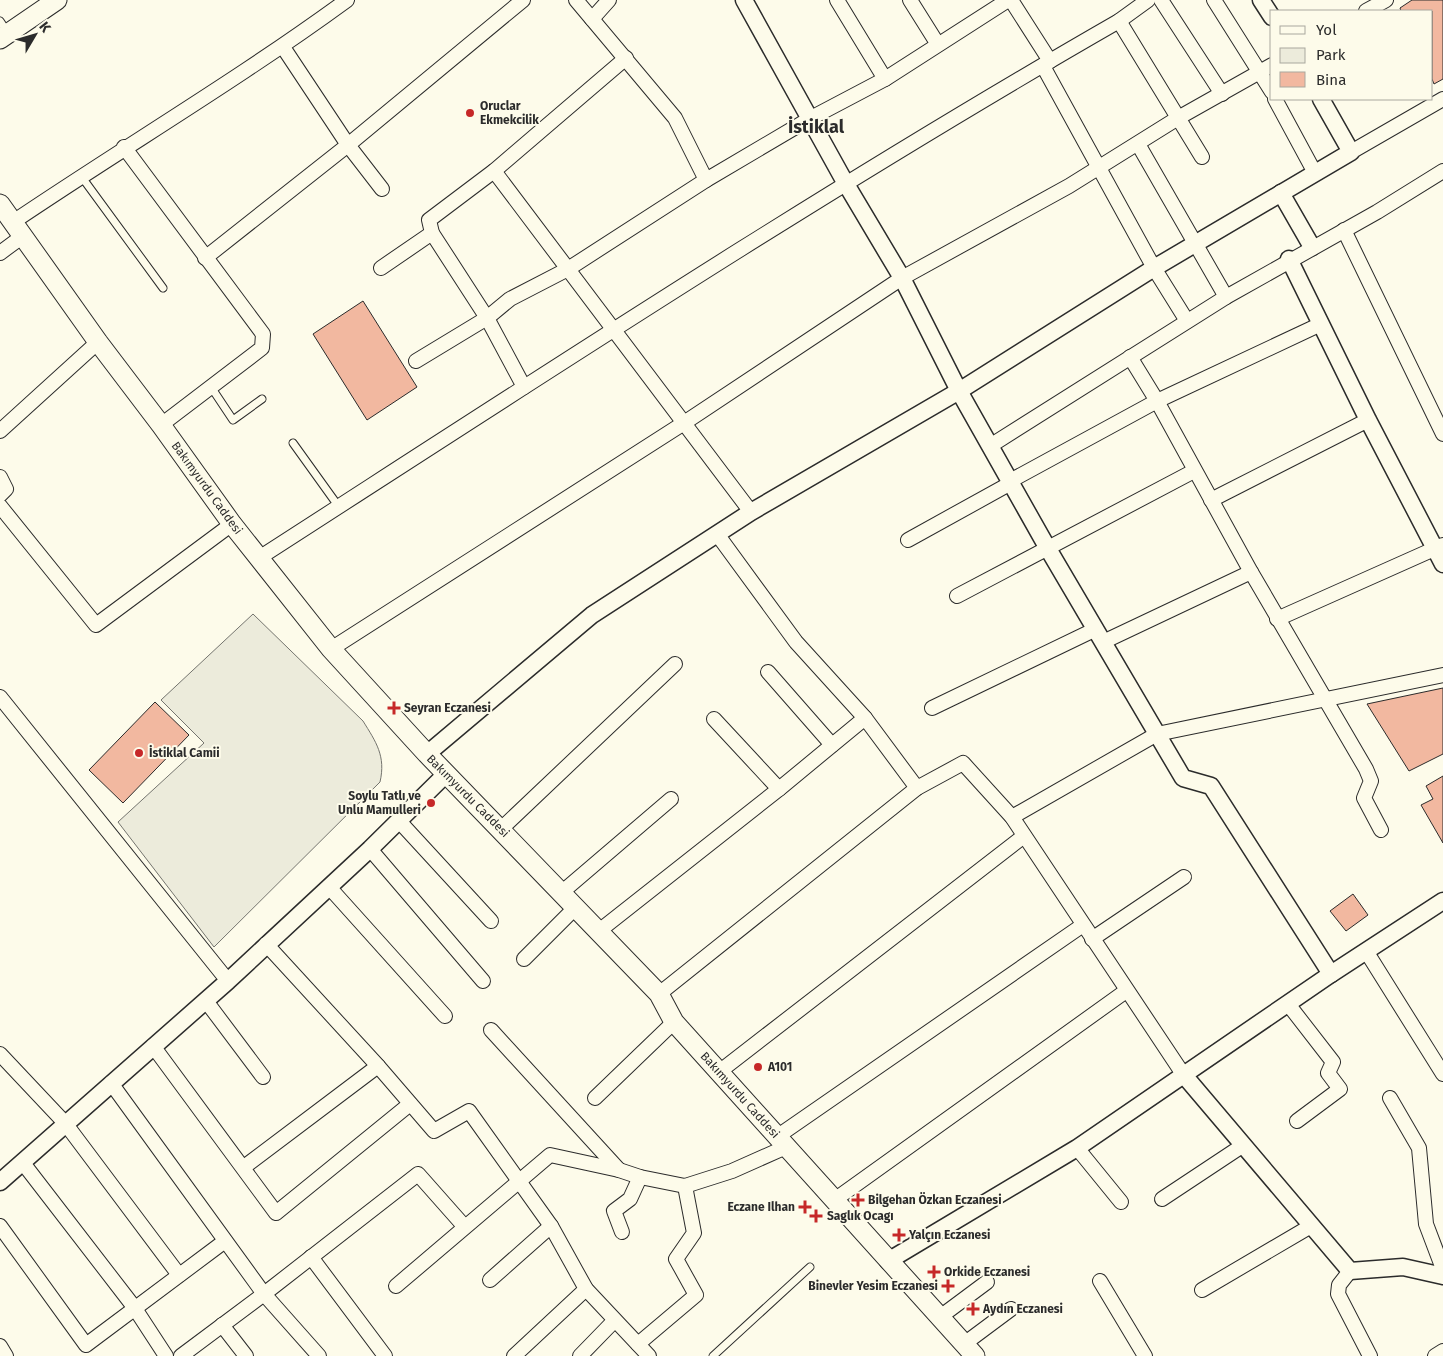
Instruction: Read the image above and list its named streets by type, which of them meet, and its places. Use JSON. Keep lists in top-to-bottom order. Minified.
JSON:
{"streets":{"main road":["Bakımyurdu Caddesi"]},"districts":["İstiklal"],"places":{"other":["Oruclar Ekmekcilik","İstiklal Camii","Soylu Tatlı ve Unlu Mamulleri","A101"],"health":["Seyran Eczanesi","Bilgehan Özkan Eczanesi","Eczane Ilhan","Saglık Ocagı","Yalçın Eczanesi","Orkide Eczanesi","Binevler Yesim Eczanesi","Aydın Eczanesi"]},"legend":["Yol","Park","Bina"],"north":"top right"}
